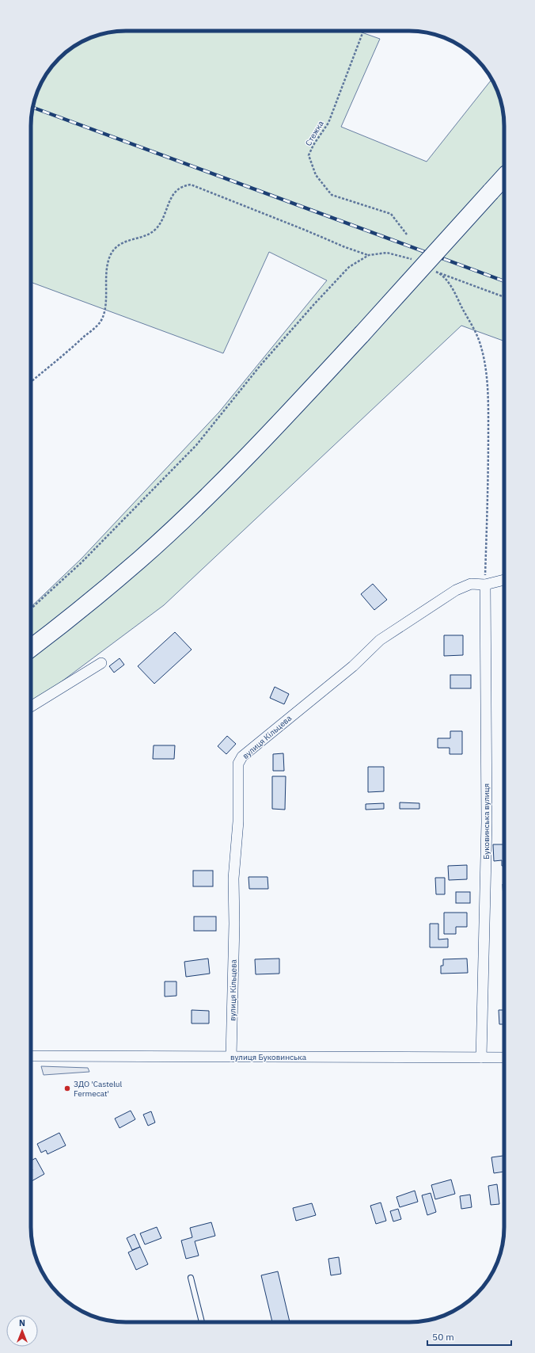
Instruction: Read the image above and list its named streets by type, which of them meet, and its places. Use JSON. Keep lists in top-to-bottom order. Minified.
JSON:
{"streets":{"street":["вулиця Кільцева","Буковинська вулиця","вулиця Буковинська"],"path":["Стежка"]},"crossings":[["вулиця Кільцева","Буковинська вулиця"],["вулиця Кільцева","вулиця Буковинська"],["Буковинська вулиця","вулиця Буковинська"]],"places":["ЗДО 'Castelul Fermecat'"],"scale_bar":"50 m","north":"top"}
